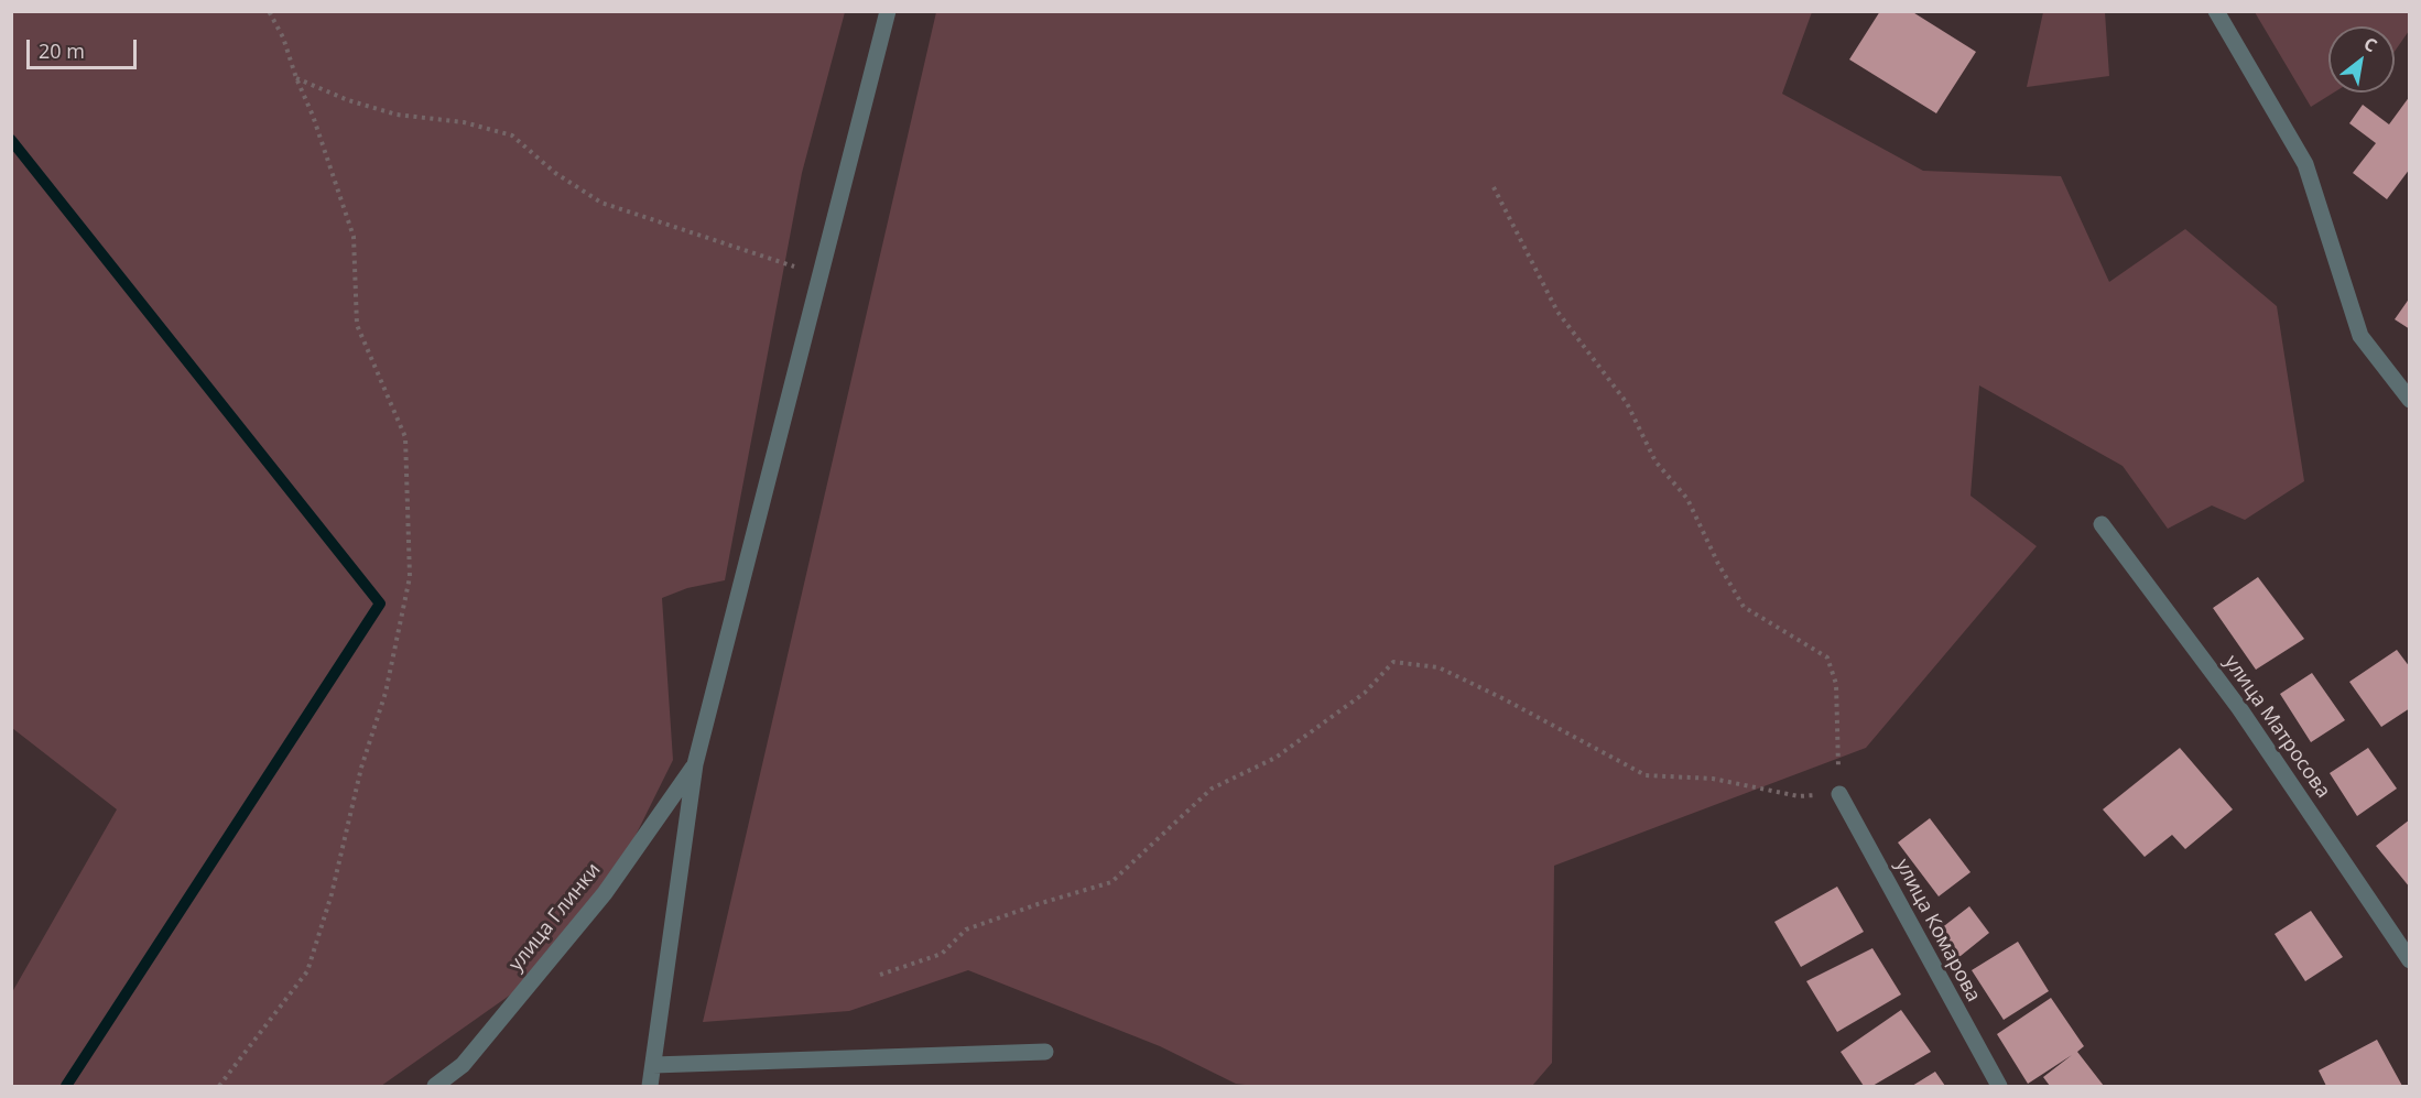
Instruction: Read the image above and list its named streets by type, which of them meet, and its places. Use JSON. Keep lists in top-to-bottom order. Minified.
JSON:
{"streets":{"street":["улица Матросова","улица Глинки","улица Комарова"]},"scale_bar":"20 m","north":"top right"}
